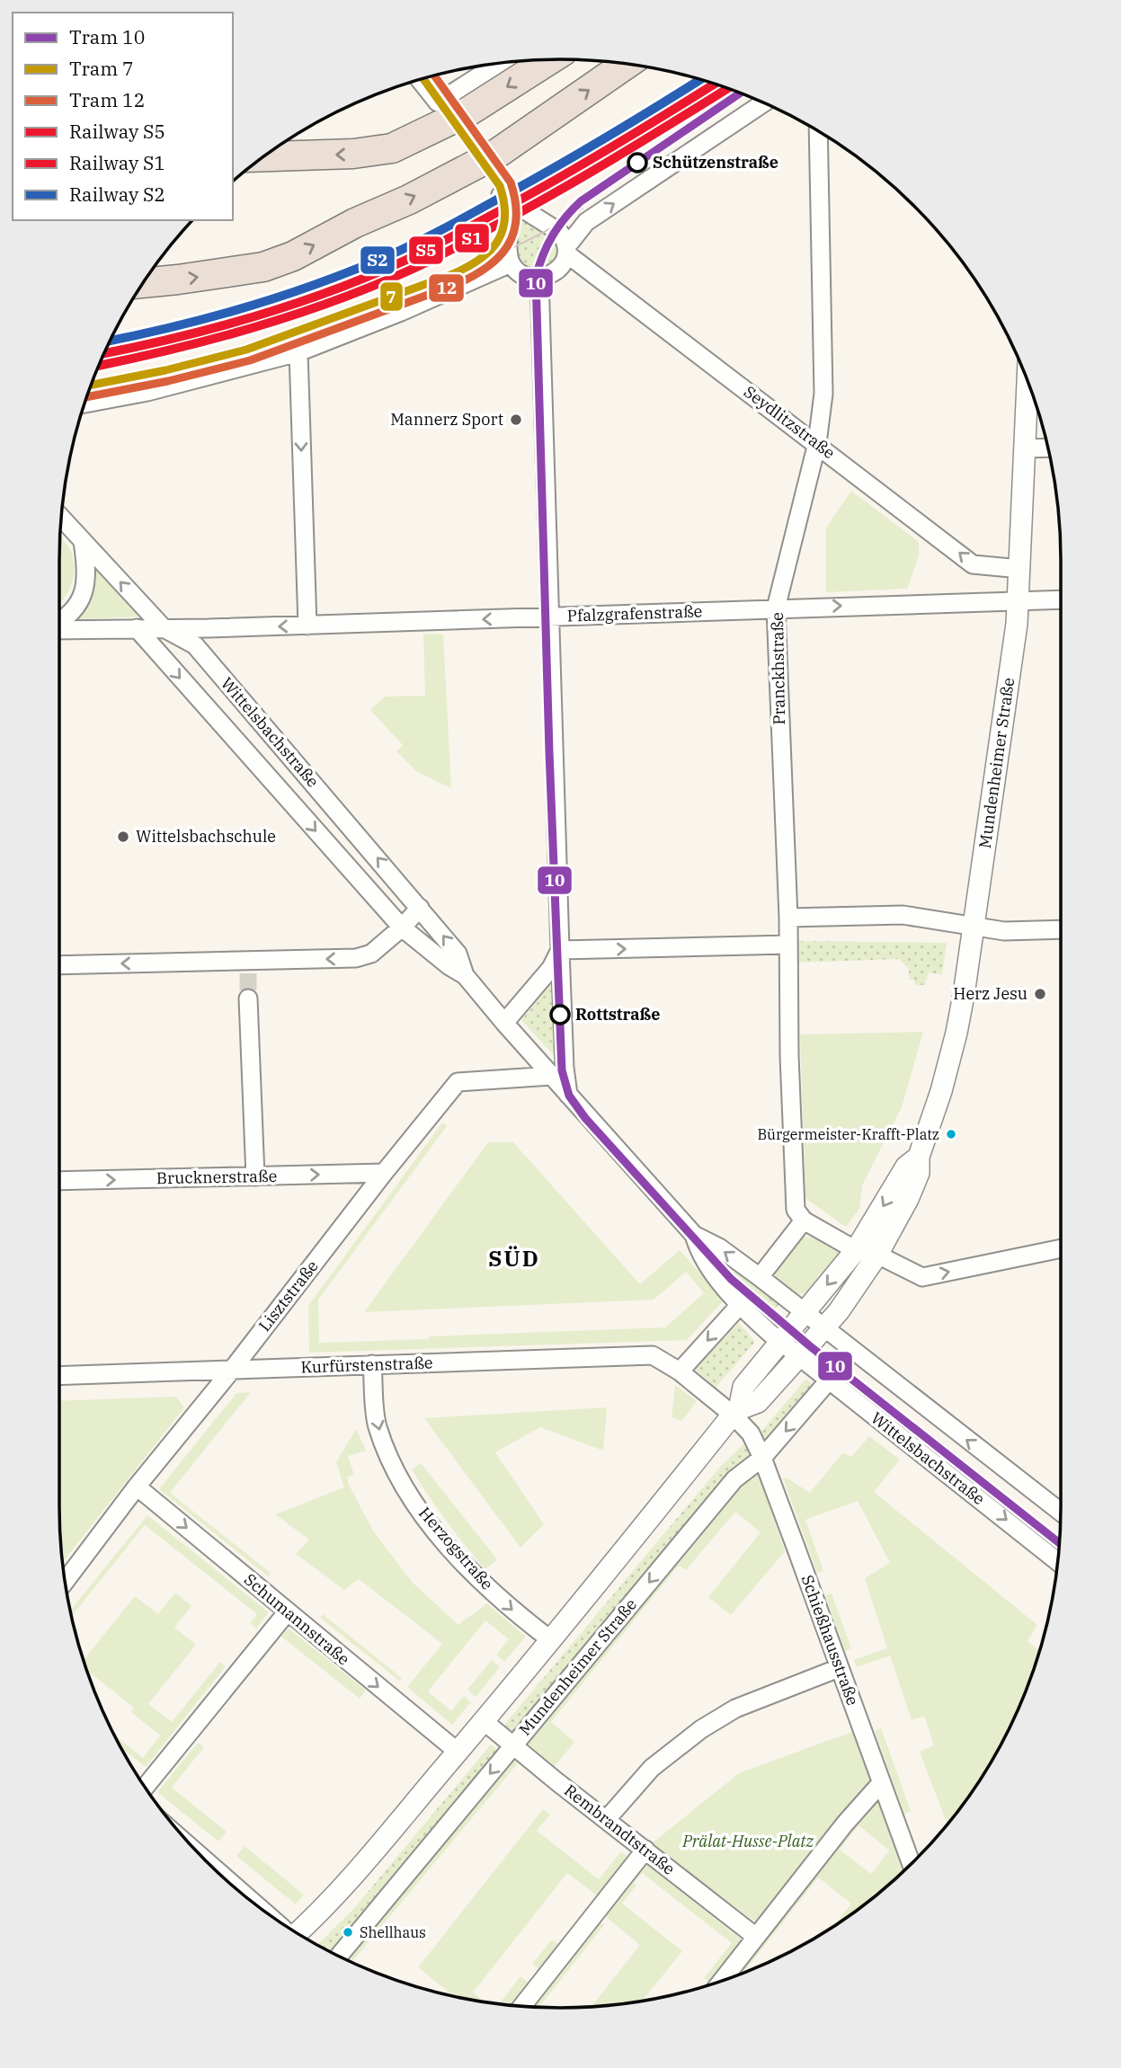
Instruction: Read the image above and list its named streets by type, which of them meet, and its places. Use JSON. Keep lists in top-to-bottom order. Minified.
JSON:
{"streets":{"street":["Seydlitzstraße","Pfalzgrafenstraße","Pranckhstraße","Wittelsbachstraße","Mundenheimer Straße","Brucknerstraße","Lisztstraße","Kurfürstenstraße","Herzogstraße","Schumannstraße","Schießhausstraße","Rembrandtstraße"]},"crossings":[["Seydlitzstraße","Pranckhstraße"],["Seydlitzstraße","Mundenheimer Straße"],["Pfalzgrafenstraße","Pranckhstraße"],["Pfalzgrafenstraße","Wittelsbachstraße"],["Pfalzgrafenstraße","Mundenheimer Straße"],["Wittelsbachstraße","Mundenheimer Straße"],["Wittelsbachstraße","Lisztstraße"],["Mundenheimer Straße","Herzogstraße"],["Mundenheimer Straße","Schumannstraße"],["Mundenheimer Straße","Schießhausstraße"],["Mundenheimer Straße","Rembrandtstraße"],["Brucknerstraße","Lisztstraße"],["Lisztstraße","Kurfürstenstraße"],["Lisztstraße","Schumannstraße"],["Kurfürstenstraße","Herzogstraße"]],"one_way":["Brucknerstraße","Herzogstraße","Schumannstraße"],"districts":["SÜD"],"parks":["Prälat-Husse-Platz"],"places":["Schützenstraße","Mannerz Sport","Wittelsbachschule","Herz Jesu","Rottstraße","Bürgermeister-Krafft-Platz","Shellhaus"],"lines":["tram line 12","tram line 7","rail line S2","rail line S5","rail line S1","tram line 10"],"legend":["Tram 10","Tram 7","Tram 12","Railway S5","Railway S1","Railway S2"]}
